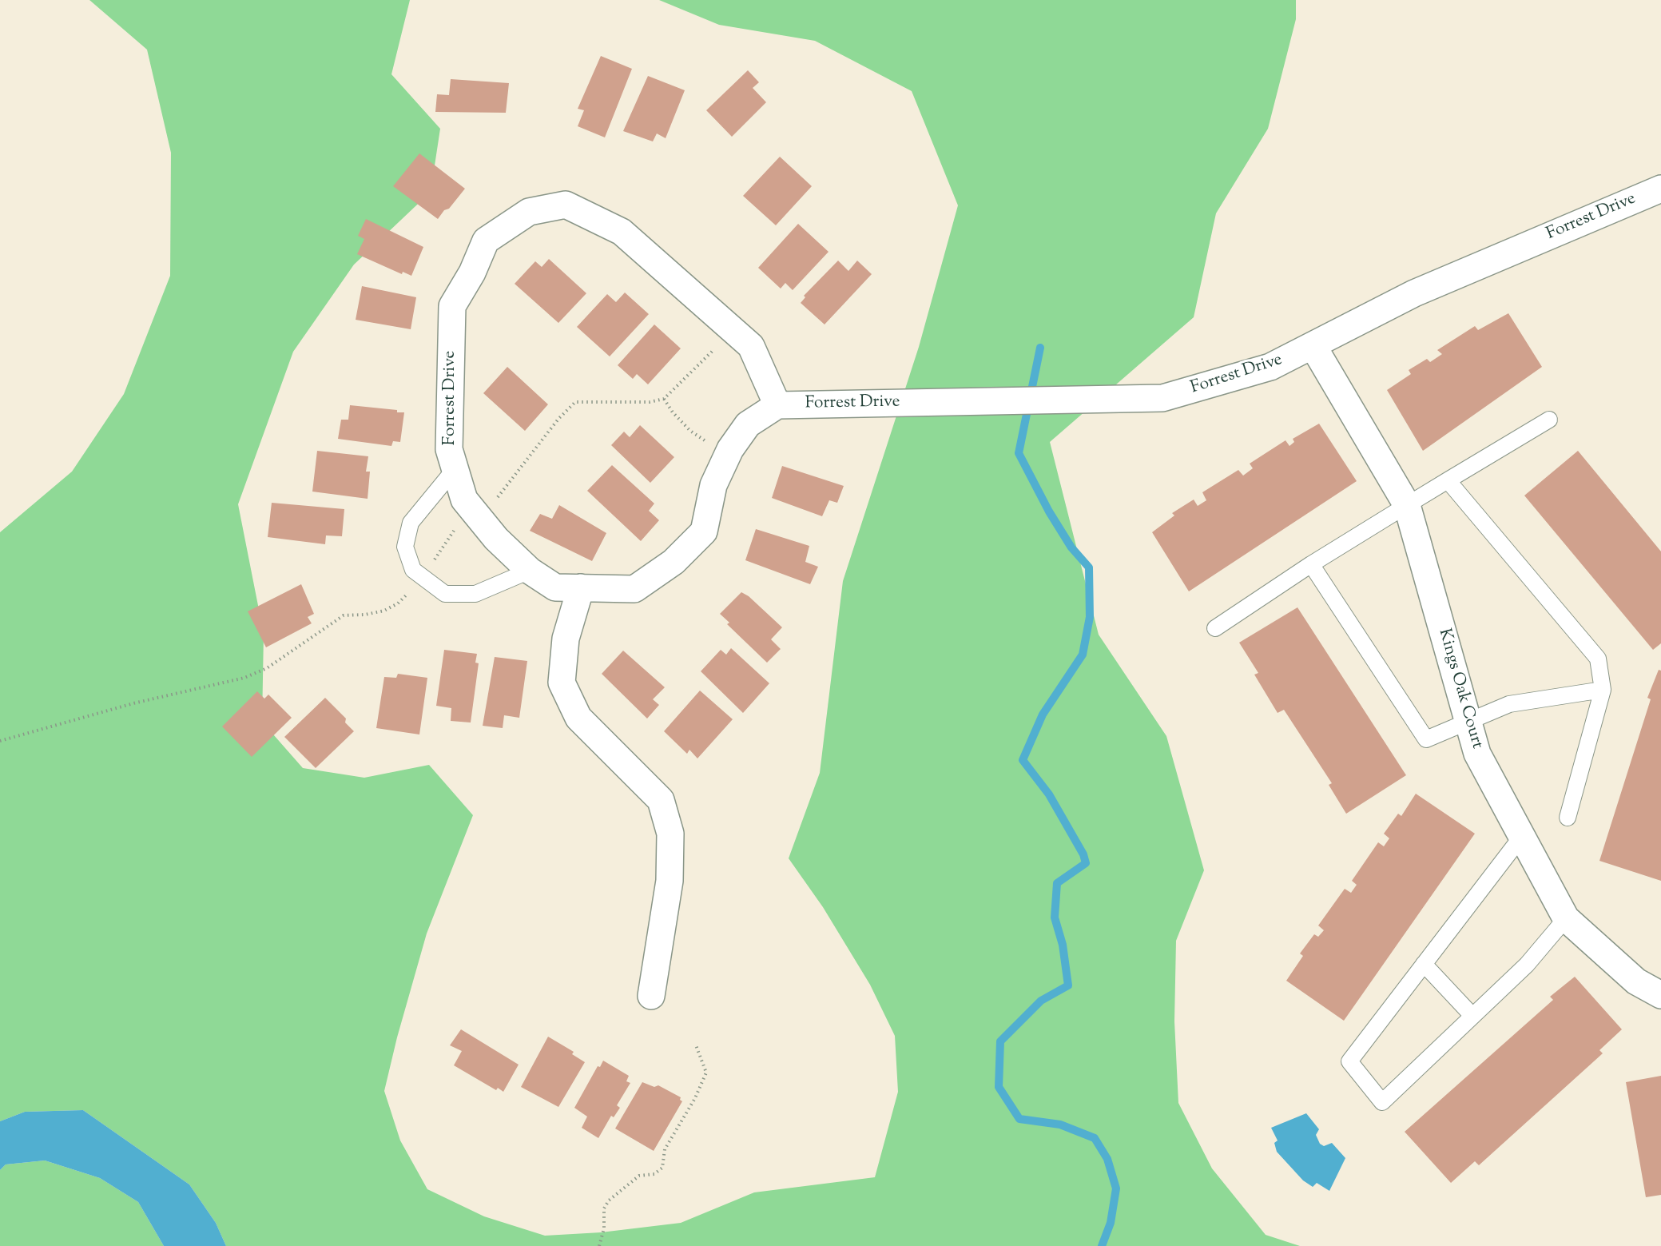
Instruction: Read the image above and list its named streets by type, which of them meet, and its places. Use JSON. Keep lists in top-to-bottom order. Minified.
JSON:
{"streets":{"street":["Forrest Drive","Kings Oak Court"]},"crossings":[["Forrest Drive","Kings Oak Court"]]}
